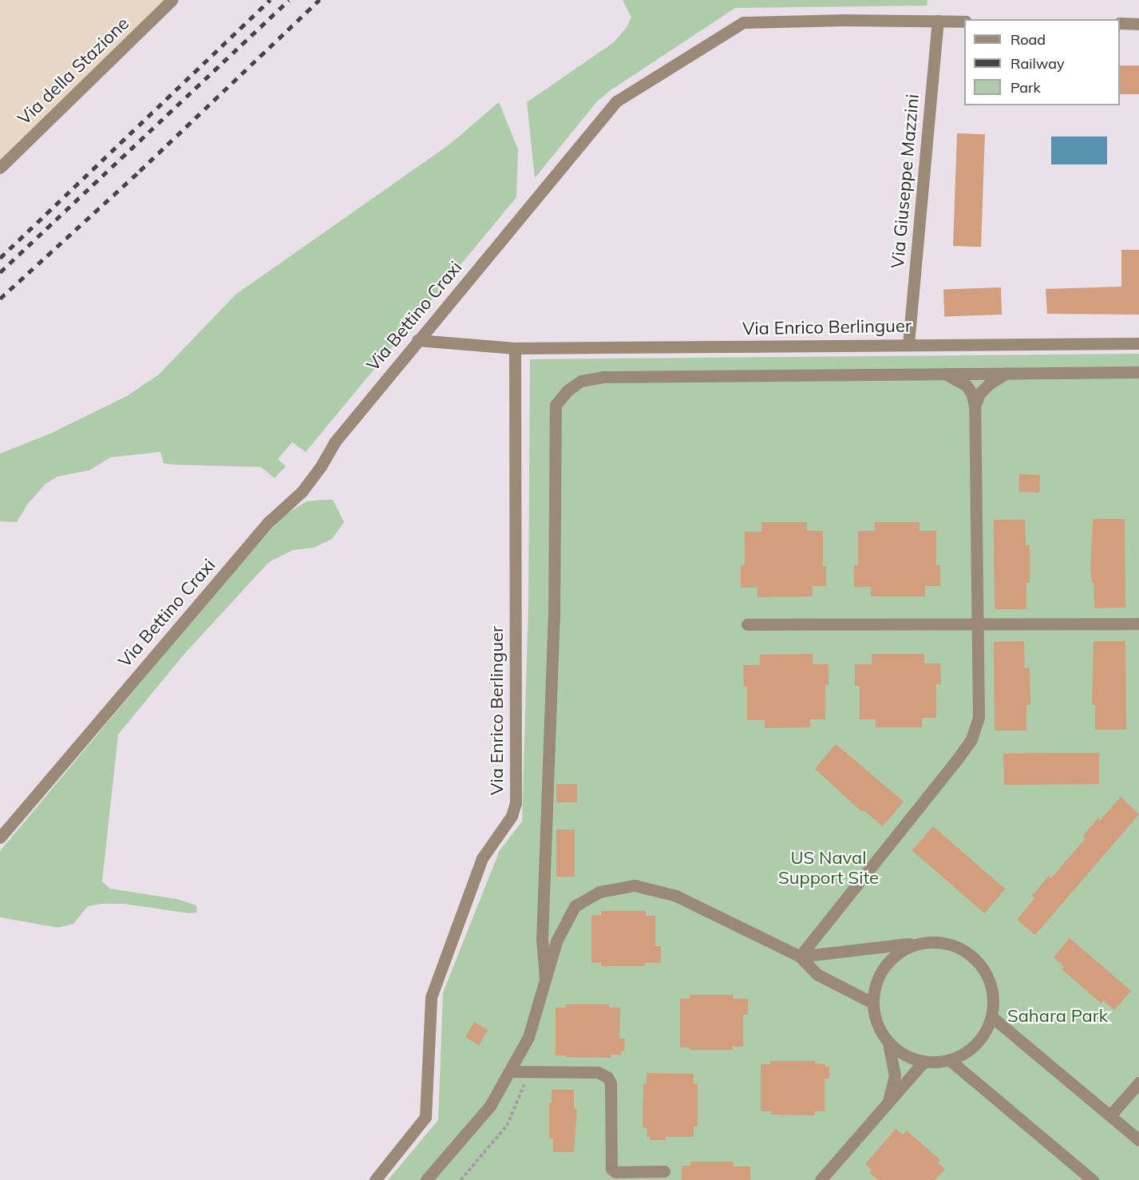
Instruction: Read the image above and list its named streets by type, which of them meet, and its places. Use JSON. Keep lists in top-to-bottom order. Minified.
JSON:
{"streets":{"street":["Via della Stazione","Via Giuseppe Mazzini","Via Bettino Craxi","Via Enrico Berlinguer"]},"crossings":[["Via Giuseppe Mazzini","Via Bettino Craxi"],["Via Giuseppe Mazzini","Via Enrico Berlinguer"],["Via Bettino Craxi","Via Enrico Berlinguer"]],"parks":["US Naval Support Site","Sahara Park"],"legend":["Road","Railway","Park"]}
